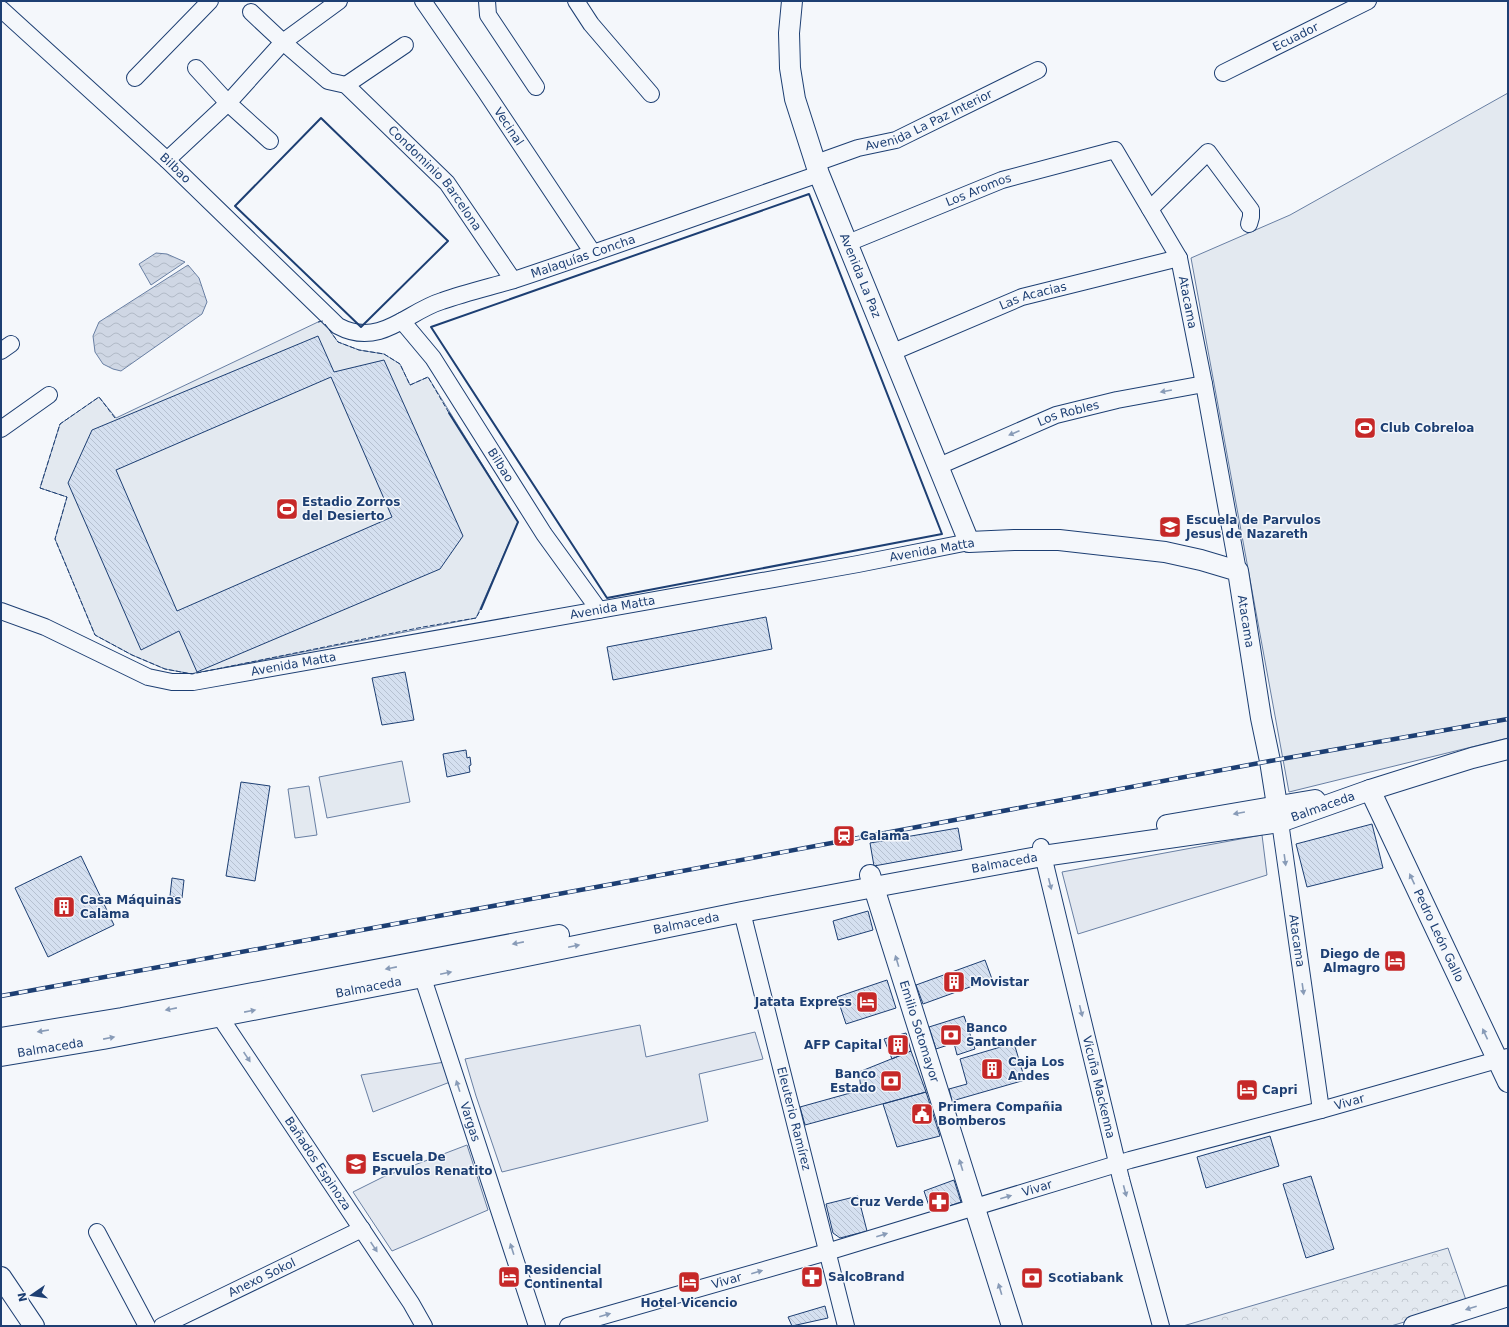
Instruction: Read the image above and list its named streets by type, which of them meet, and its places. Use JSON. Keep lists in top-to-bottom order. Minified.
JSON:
{"streets":{"main road":["Avenida La Paz","Atacama","Avenida Matta","Balmaceda","Pedro León Gallo","Emilio Sotomayor"],"street":["Ecuador","Avenida La Paz Interior","Vecinal","Bilbao","Condominio Barcelona","Los Aromos","Malaquías Concha","Las Acacias","Los Robles","Vicuña Mackenna","Vivar","Eleuterio Ramírez","Vargas","Bañados Espinoza","Anexo Sokol"]},"crossings":[["Avenida La Paz Interior","Malaquías Concha"],["Avenida La Paz Interior","Avenida La Paz"],["Vecinal","Malaquías Concha"],["Bilbao","Malaquías Concha"],["Bilbao","Avenida Matta"],["Condominio Barcelona","Malaquías Concha"],["Los Aromos","Avenida La Paz"],["Los Aromos","Atacama"],["Malaquías Concha","Avenida La Paz"],["Avenida La Paz","Las Acacias"],["Avenida La Paz","Los Robles"],["Avenida La Paz","Avenida Matta"],["Las Acacias","Atacama"],["Atacama","Los Robles"],["Atacama","Avenida Matta"],["Atacama","Balmaceda"],["Atacama","Vivar"],["Balmaceda","Pedro León Gallo"],["Balmaceda","Emilio Sotomayor"],["Balmaceda","Vicuña Mackenna"],["Balmaceda","Eleuterio Ramírez"],["Balmaceda","Vargas"],["Balmaceda","Bañados Espinoza"],["Pedro León Gallo","Vivar"],["Emilio Sotomayor","Vivar"],["Vicuña Mackenna","Vivar"],["Vivar","Eleuterio Ramírez"],["Bañados Espinoza","Anexo Sokol"]],"one_way":["Los Robles","Pedro León Gallo","Emilio Sotomayor","Vicuña Mackenna","Vivar","Vargas","Bañados Espinoza"],"places":{"sports":["Club Cobreloa","Estadio Zorros del Desierto"],"school or university":["Escuela de Parvulos Jesus de Nazareth","Escuela De Parvulos Renatito"],"station":["Calama"],"building":["Casa Máquinas Calama","Movistar","AFP Capital","Caja Los Andes"],"hotel":["Diego de Almagro","Jatata Express","Capri","Residencial Continental","Hotel Vicencio"],"bank":["Banco Santander","Banco Estado","Scotiabank"],"public building":["Primera Compañia Bomberos"],"pharmacy":["Cruz Verde","SalcoBrand"]},"north":"left"}
